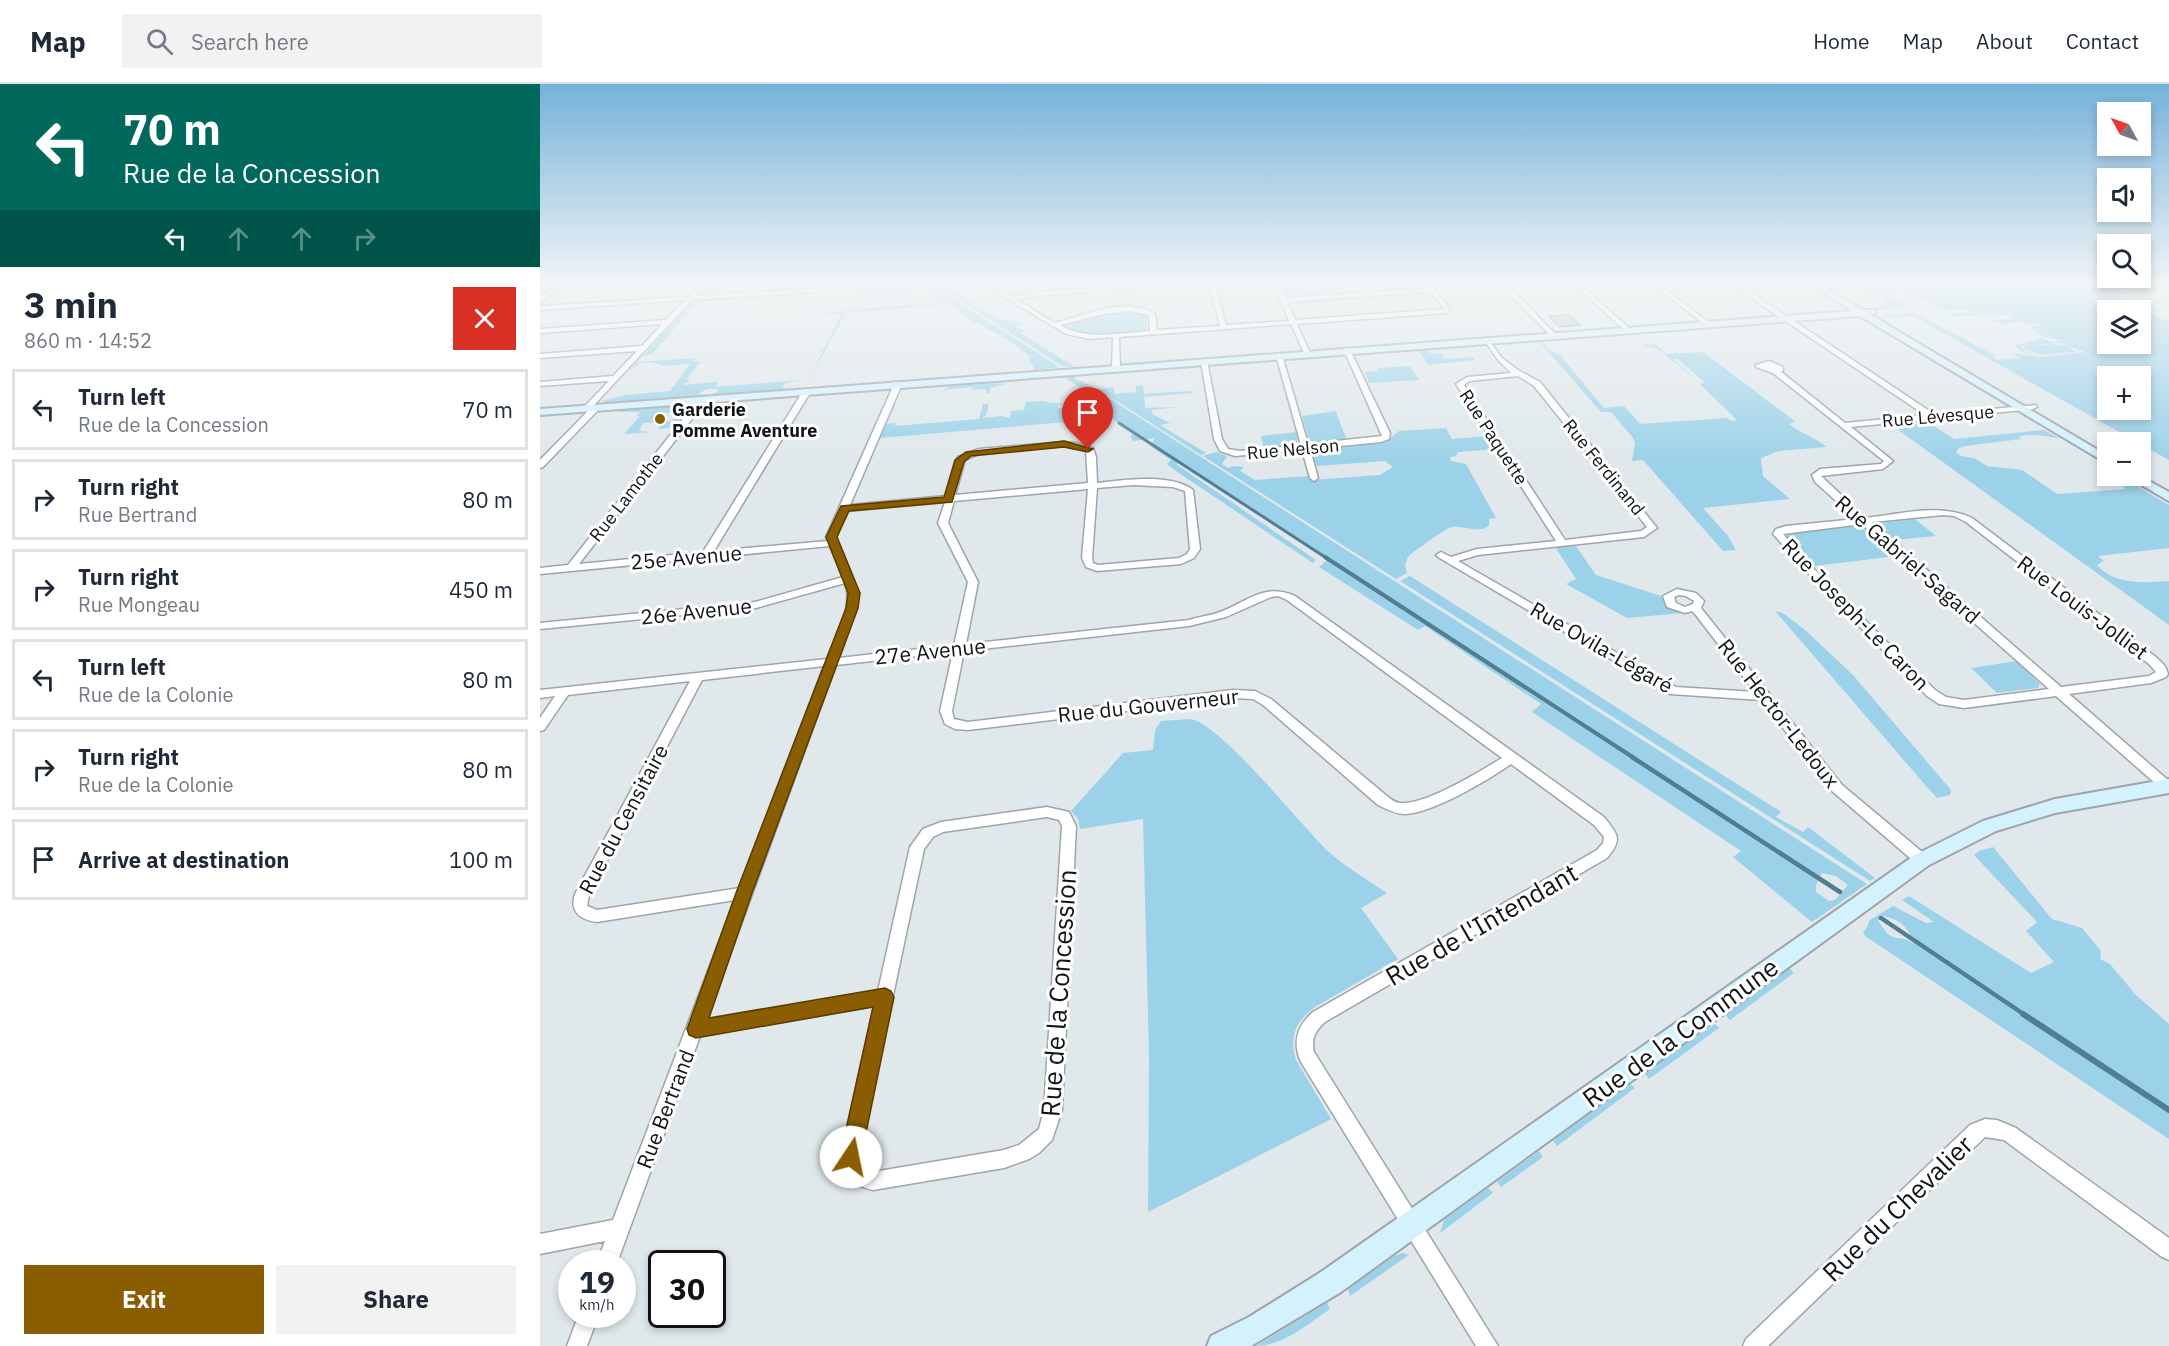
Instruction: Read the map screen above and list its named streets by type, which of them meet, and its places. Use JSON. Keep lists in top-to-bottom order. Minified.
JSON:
{"streets":{"main road":["Rue de la Commune"],"street":["Rue Lévesque","Rue Paquette","Rue Nelson","Rue Ferdinand","Rue Lamothe","25e Avenue","Rue Gabriel-Sagard","Rue Louis-Jolliet","26e Avenue","Rue Joseph-Le Caron","Rue Ovila-Légaré","27e Avenue","Rue du Gouverneur","Rue Hector-Ledoux","Rue du Censitaire","Rue de l'Intendant","Rue de la Concession","Rue Bertrand","Rue du Chevalier"]},"crossings":[["Rue Lévesque","Rue Gabriel-Sagard"],["Rue Paquette","Rue Ferdinand"],["Rue Ferdinand","Rue Ovila-Légaré"],["Rue Lamothe","25e Avenue"],["25e Avenue","Rue Bertrand"],["Rue Gabriel-Sagard","Rue Louis-Jolliet"],["Rue Gabriel-Sagard","Rue Joseph-Le Caron"],["Rue Gabriel-Sagard","Rue de la Commune"],["Rue Louis-Jolliet","Rue Joseph-Le Caron"],["26e Avenue","Rue Bertrand"],["Rue Ovila-Légaré","Rue Hector-Ledoux"],["27e Avenue","Rue du Gouverneur"],["27e Avenue","Rue du Censitaire"],["27e Avenue","Rue de l'Intendant"],["27e Avenue","Rue Bertrand"],["Rue du Gouverneur","Rue de l'Intendant"],["Rue Hector-Ledoux","Rue de la Commune"],["Rue du Censitaire","Rue Bertrand"],["Rue de l'Intendant","Rue de la Commune"]],"places":["Garderie Pomme Aventure"],"north":"top left","page":{"header":"Map","search":"Search here","nav":["Home","Map","About","Contact"],"turn":["70 m","Rue de la Concession"],"map_buttons":["+","−"],"heading":["3 min","860 m · 14:52"],"list":[{"name":"Turn left","note":"Rue de la Concession","value":"70 m"},{"name":"Turn right","note":"Rue Bertrand","value":"80 m"},{"name":"Turn right","note":"Rue Mongeau","value":"450 m"},{"name":"Turn left","note":"Rue de la Colonie","value":"80 m"},{"name":"Turn right","note":"Rue de la Colonie","value":"80 m"},{"name":"Arrive at destination","value":"100 m"}],"speed":"19 km/h","limit":"30","buttons":["Exit","Share"]}}
